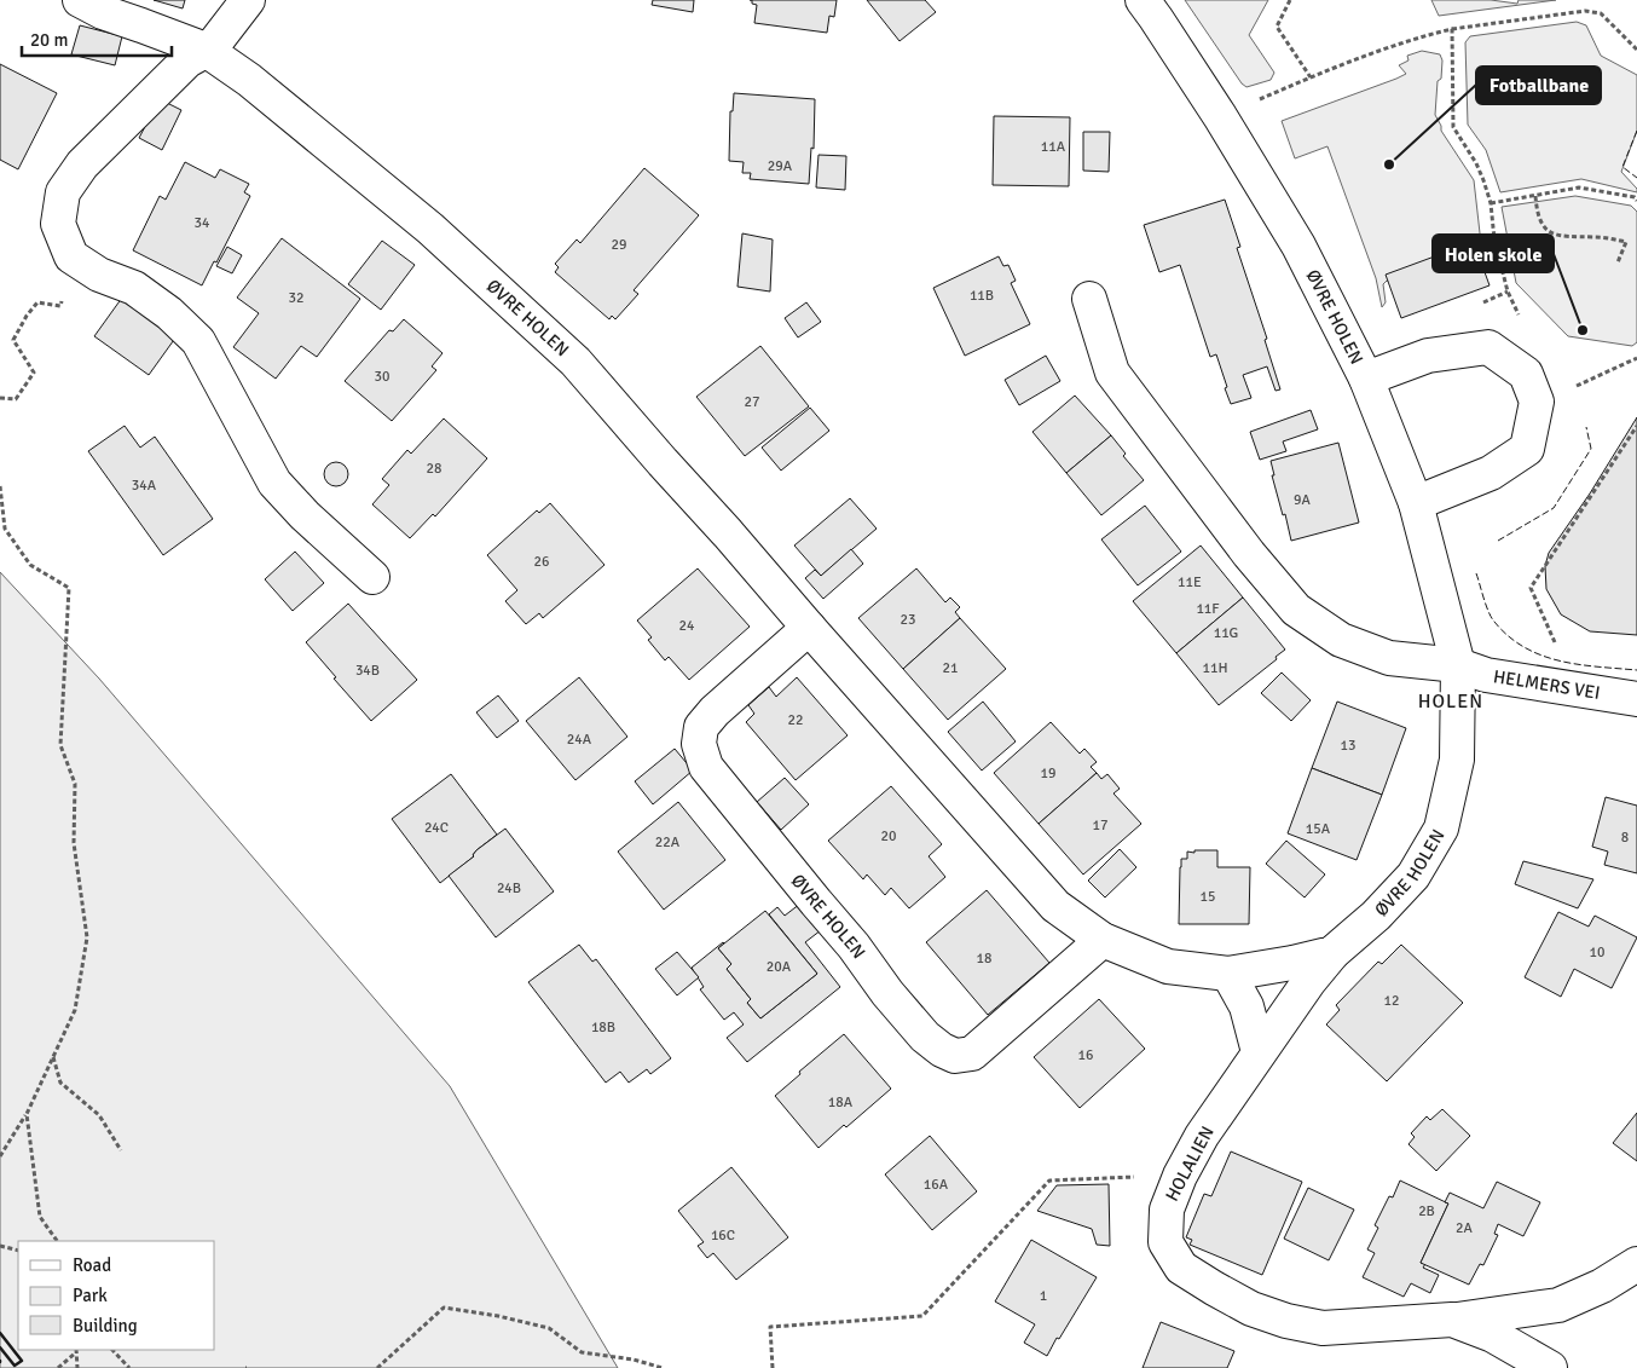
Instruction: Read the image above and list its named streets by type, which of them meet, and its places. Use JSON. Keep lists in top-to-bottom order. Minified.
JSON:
{"streets":{"street":["ØVRE HOLEN","HELMERS VEI","HOLALIEN"]},"crossings":[["ØVRE HOLEN","HELMERS VEI"],["ØVRE HOLEN","HOLALIEN"]],"districts":["HOLEN"],"places":["Fotballbane","Holen skole"],"house_numbers":["11A","29A","34","29","11B","32","30","27","28","34A","9A","26","11E","11F","23","24","11G","21","11H","34B","22","24A","13","19","17","24C","15A","20","8","22A","24B","15","10","18","20A","12","18B","16","18A","16A","2B","2A","16C","1"],"legend":["Road","Park","Building"],"scale_bar":"20 m"}
